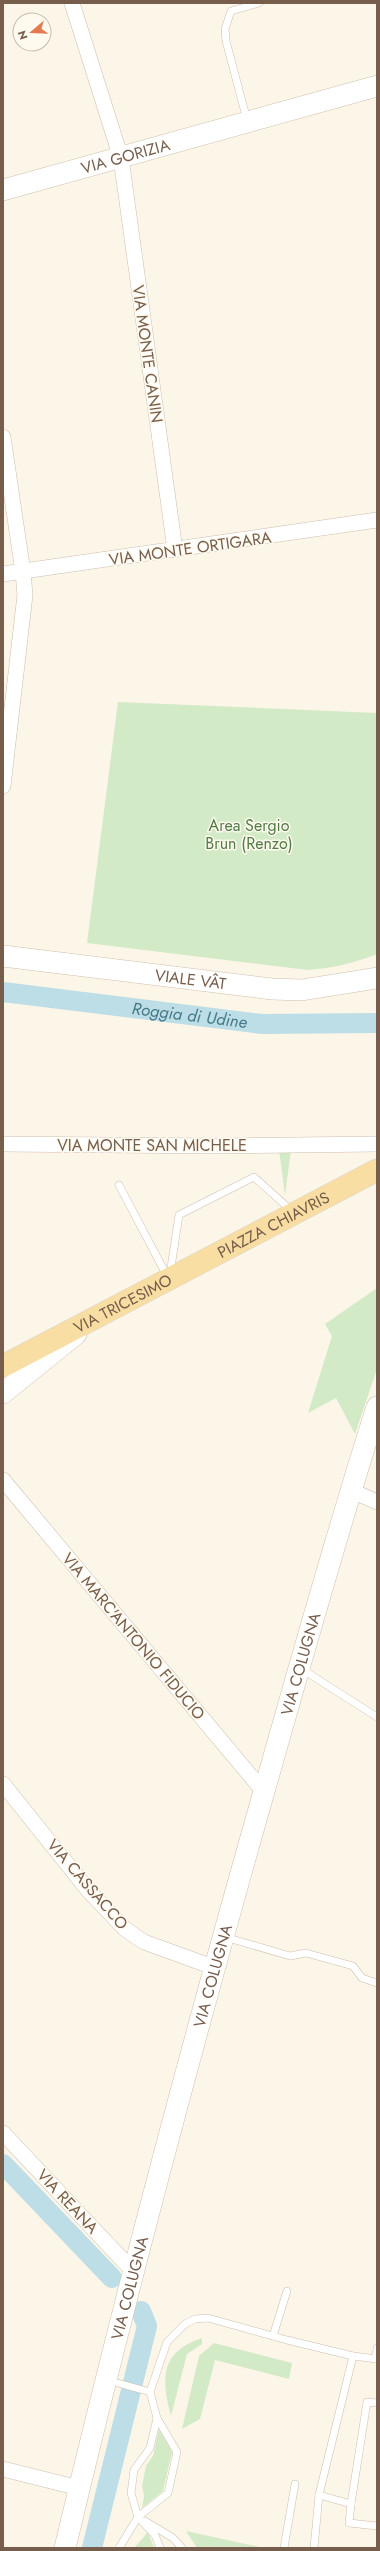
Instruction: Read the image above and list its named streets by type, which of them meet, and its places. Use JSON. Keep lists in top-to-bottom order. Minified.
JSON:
{"streets":{"main road":["PIAZZA CHIAVRIS","VIA TRICESIMO"],"street":["VIA GORIZIA","VIA MONTE CANIN","VIA MONTE ORTIGARA","VIALE VÂT","VIA MONTE SAN MICHELE","VIA MARC'ANTONIO FIDUCIO","VIA COLUGNA","VIA CASSACCO","VIA REANA"]},"crossings":[["VIA GORIZIA","VIA MONTE CANIN"],["VIA MONTE CANIN","VIA MONTE ORTIGARA"],["PIAZZA CHIAVRIS","VIA TRICESIMO"],["VIA MARC'ANTONIO FIDUCIO","VIA COLUGNA"],["VIA COLUGNA","VIA CASSACCO"],["VIA COLUGNA","VIA REANA"]],"water":["Roggia di Udine"],"parks":["Area Sergio Brun (Renzo)"],"north":"left"}
